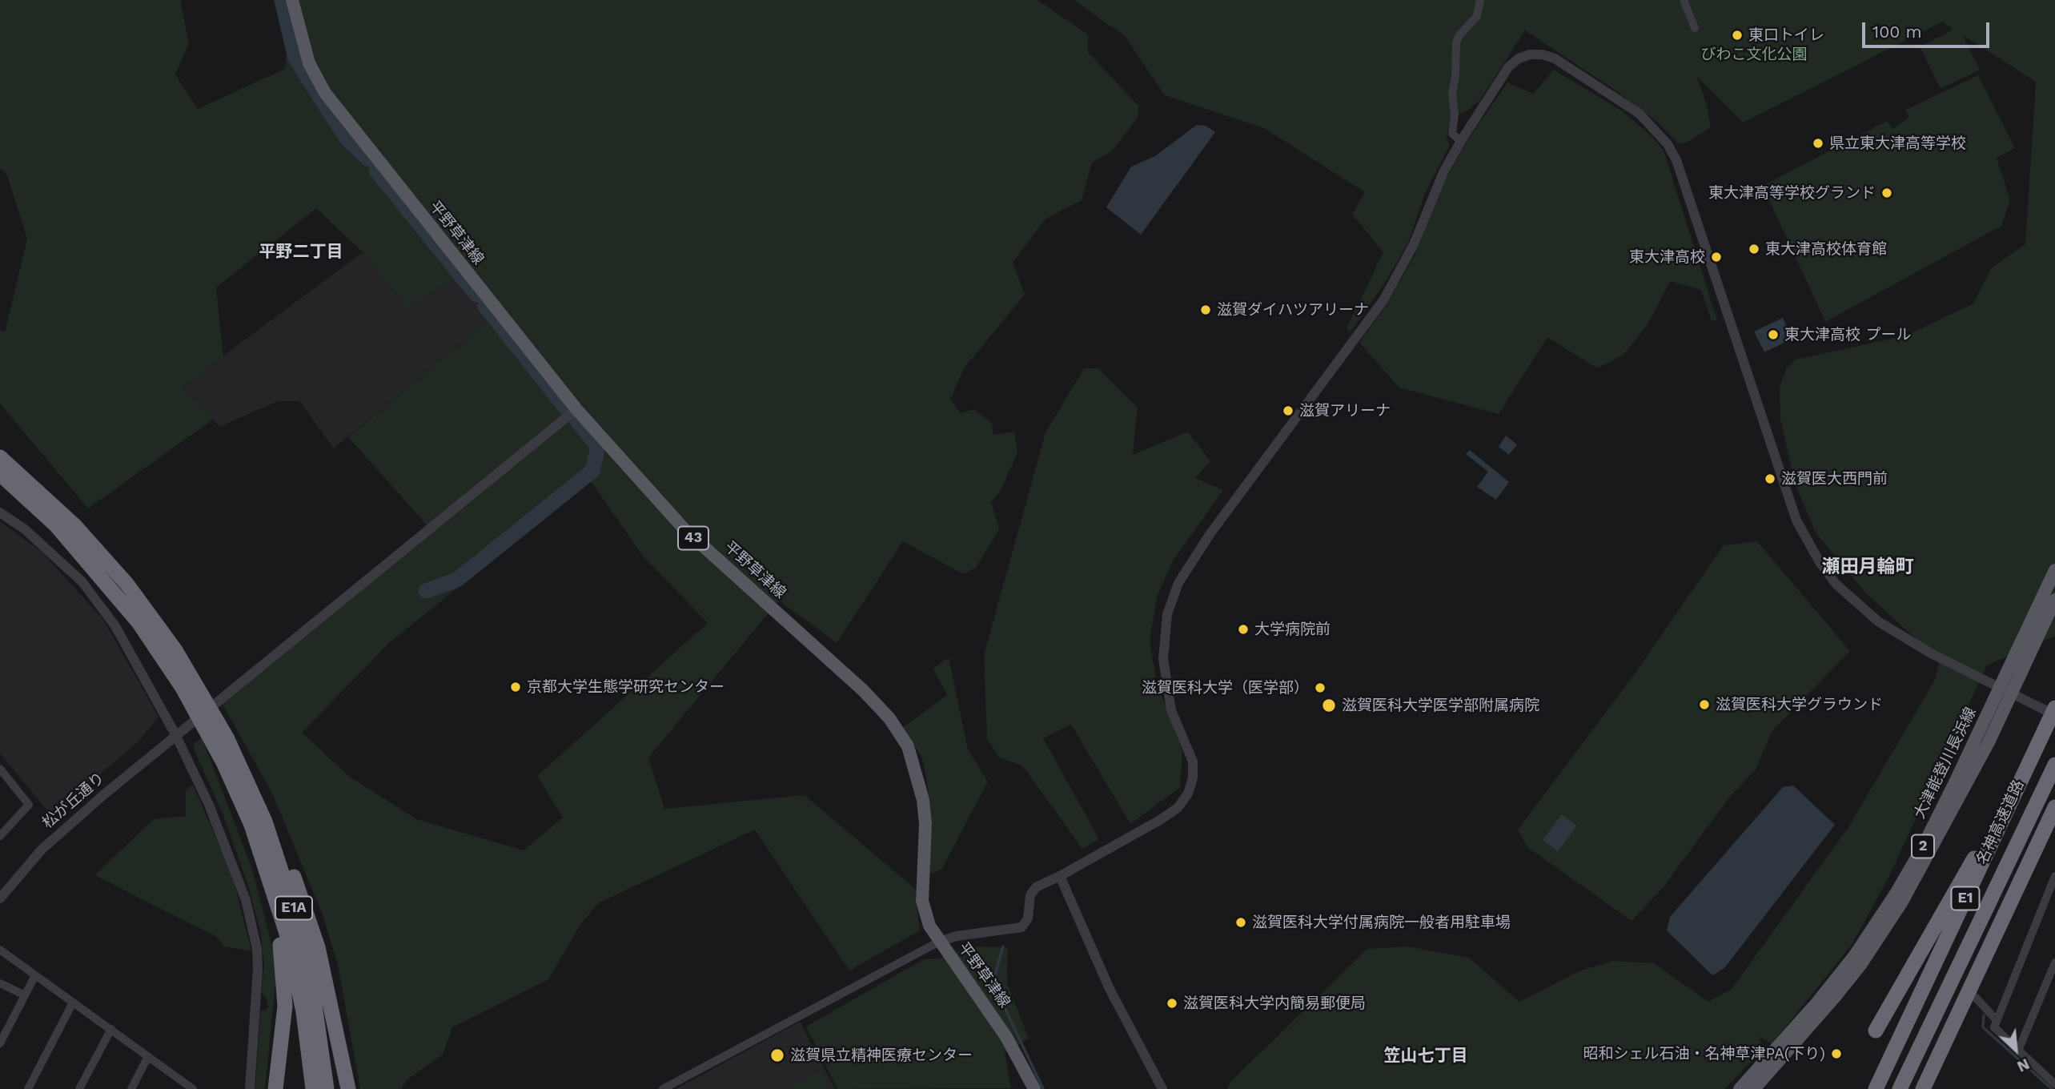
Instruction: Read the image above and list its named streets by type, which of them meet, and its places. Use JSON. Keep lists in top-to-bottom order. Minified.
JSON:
{"streets":{"highway":["名神高速道路","E1","E1A"],"main road":["平野草津線","43","大津能登川長浜線","2"],"street":["松が丘通り"]},"crossings":[["平野草津線","松が丘通り"]],"districts":["平野二丁目","瀬田月輪町","笠山七丁目"],"parks":["びわこ文化公園"],"places":["東口トイレ","県立東大津高等学校","東大津高等学校グランド","東大津高校体育館","東大津高校","滋賀ダイハツアリーナ","東大津高校 プール","滋賀アリーナ","滋賀医大西門前","大学病院前","京都大学生態学研究センター","滋賀医科大学（医学部）","滋賀医科大学グラウンド","滋賀医科大学医学部附属病院","滋賀医科大学付属病院一般者用駐車場","滋賀医科大学内簡易郵便局","昭和シェル石油・名神草津PA(下り)","滋賀県立精神医療センター"],"scale_bar":"100 m","north":"bottom right"}
